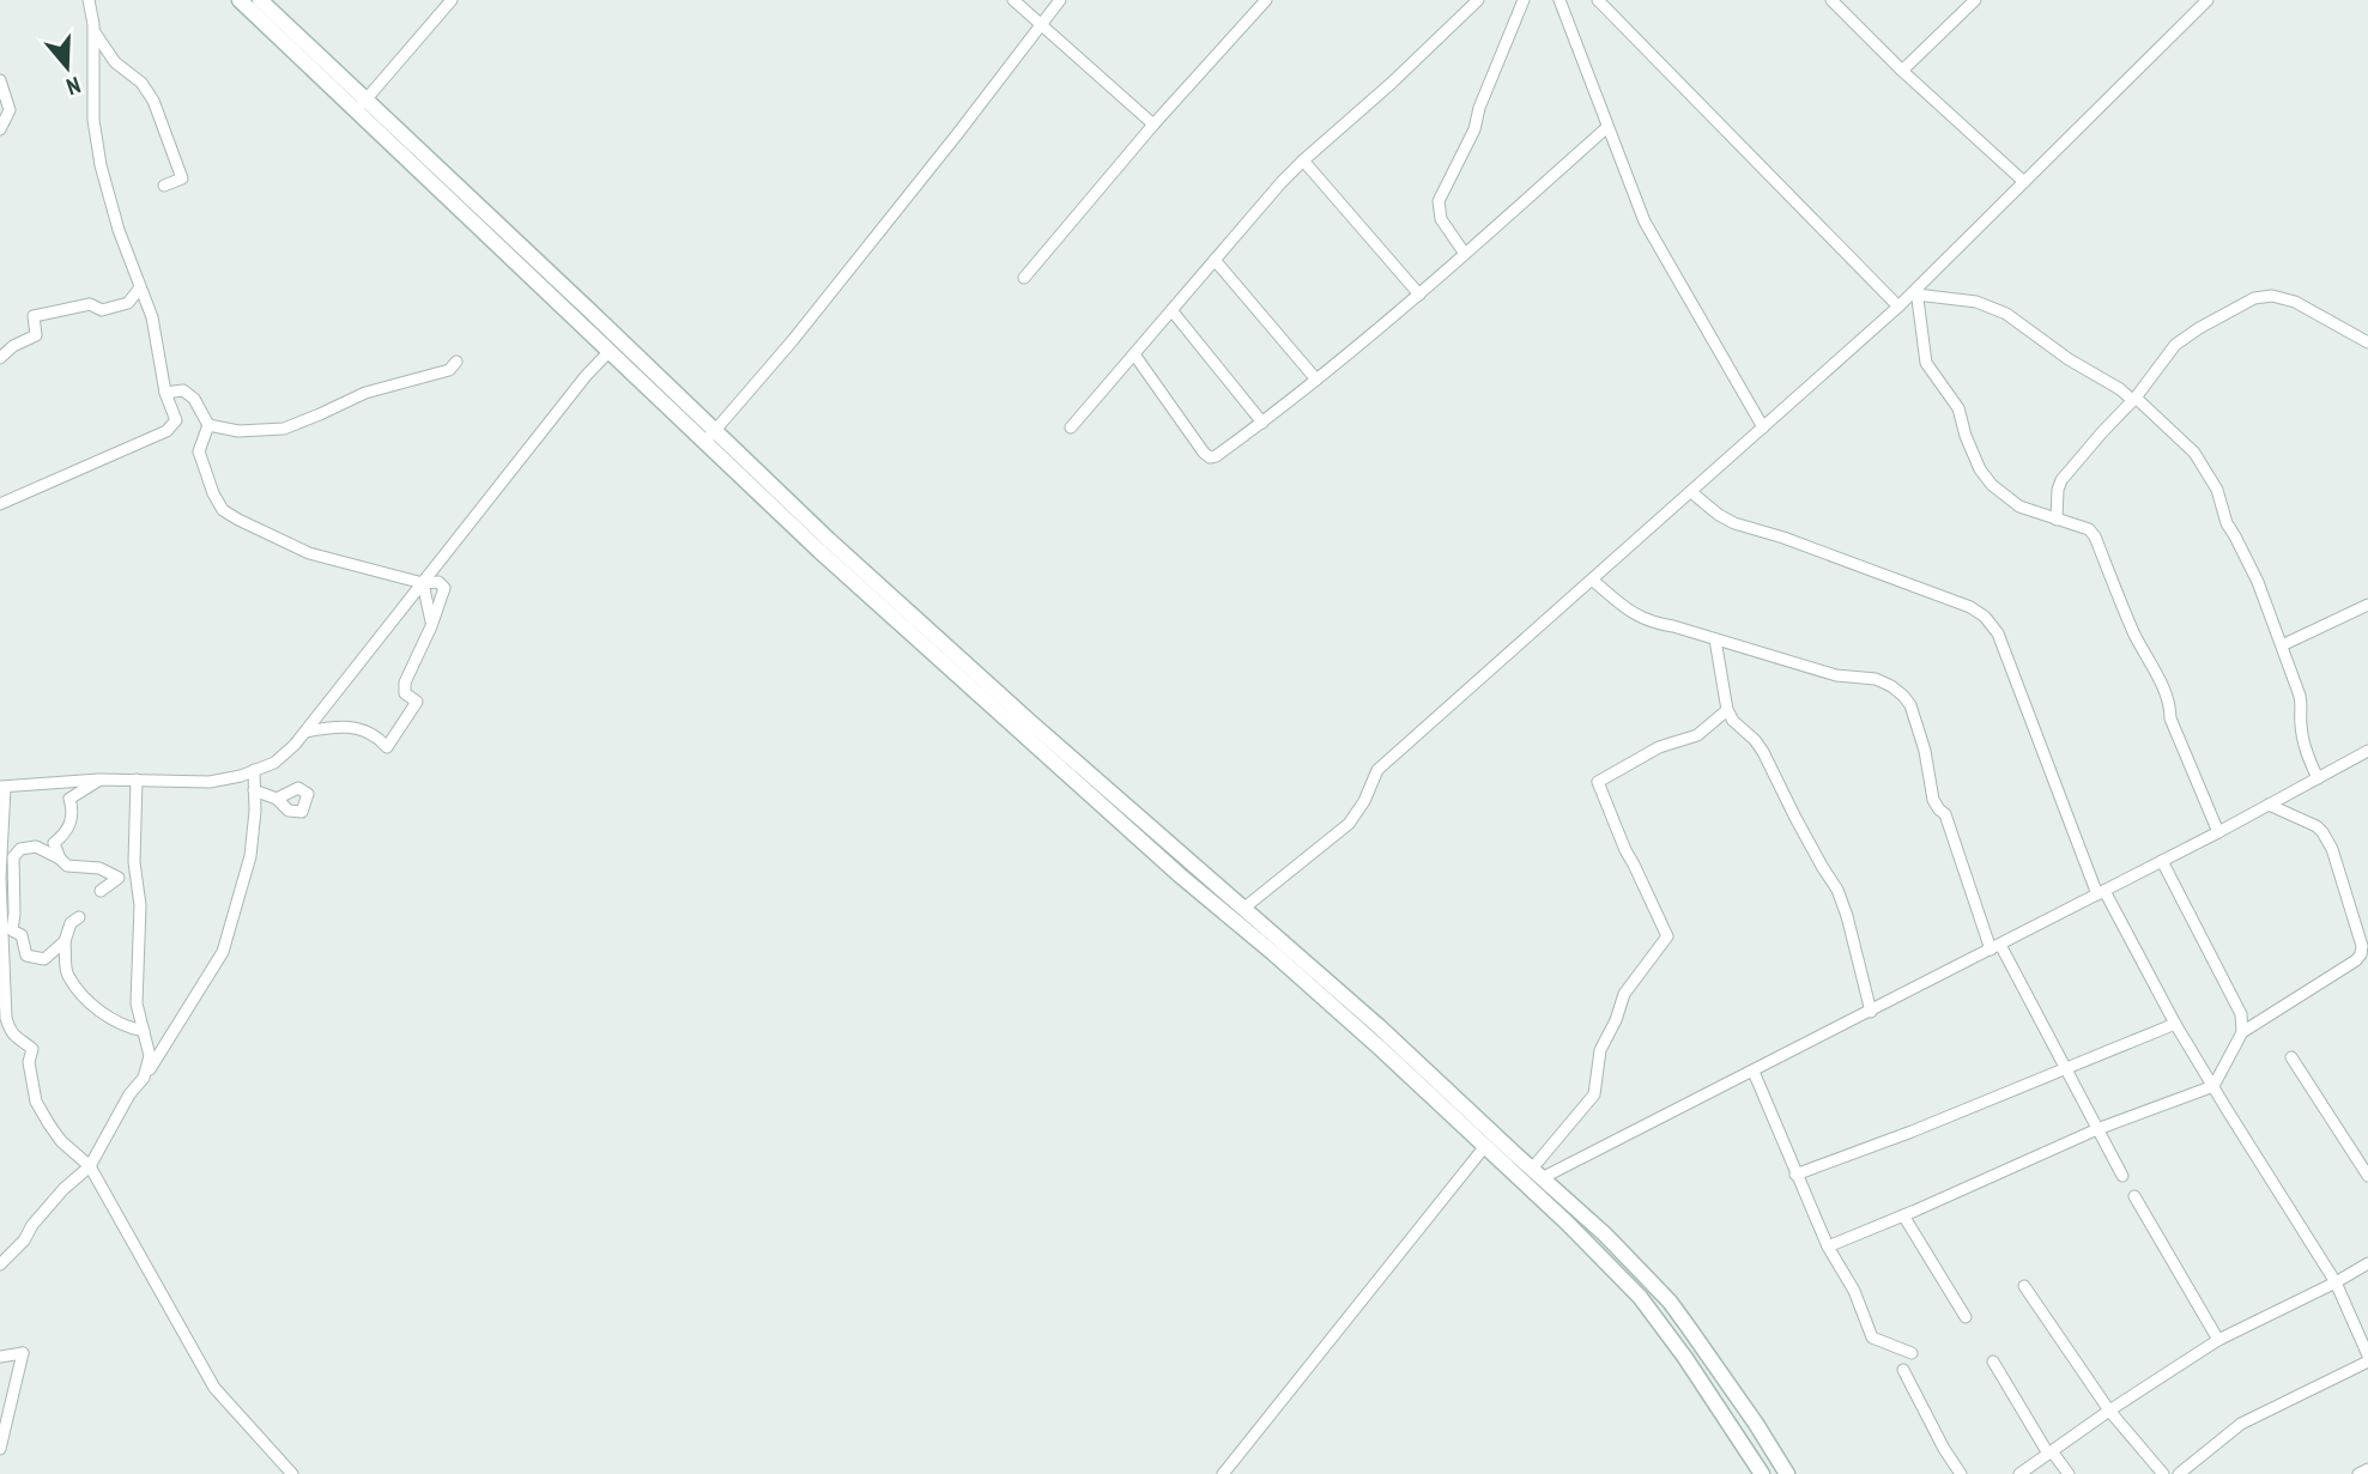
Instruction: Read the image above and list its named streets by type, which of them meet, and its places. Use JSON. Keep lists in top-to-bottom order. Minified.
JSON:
{"north":"bottom"}
